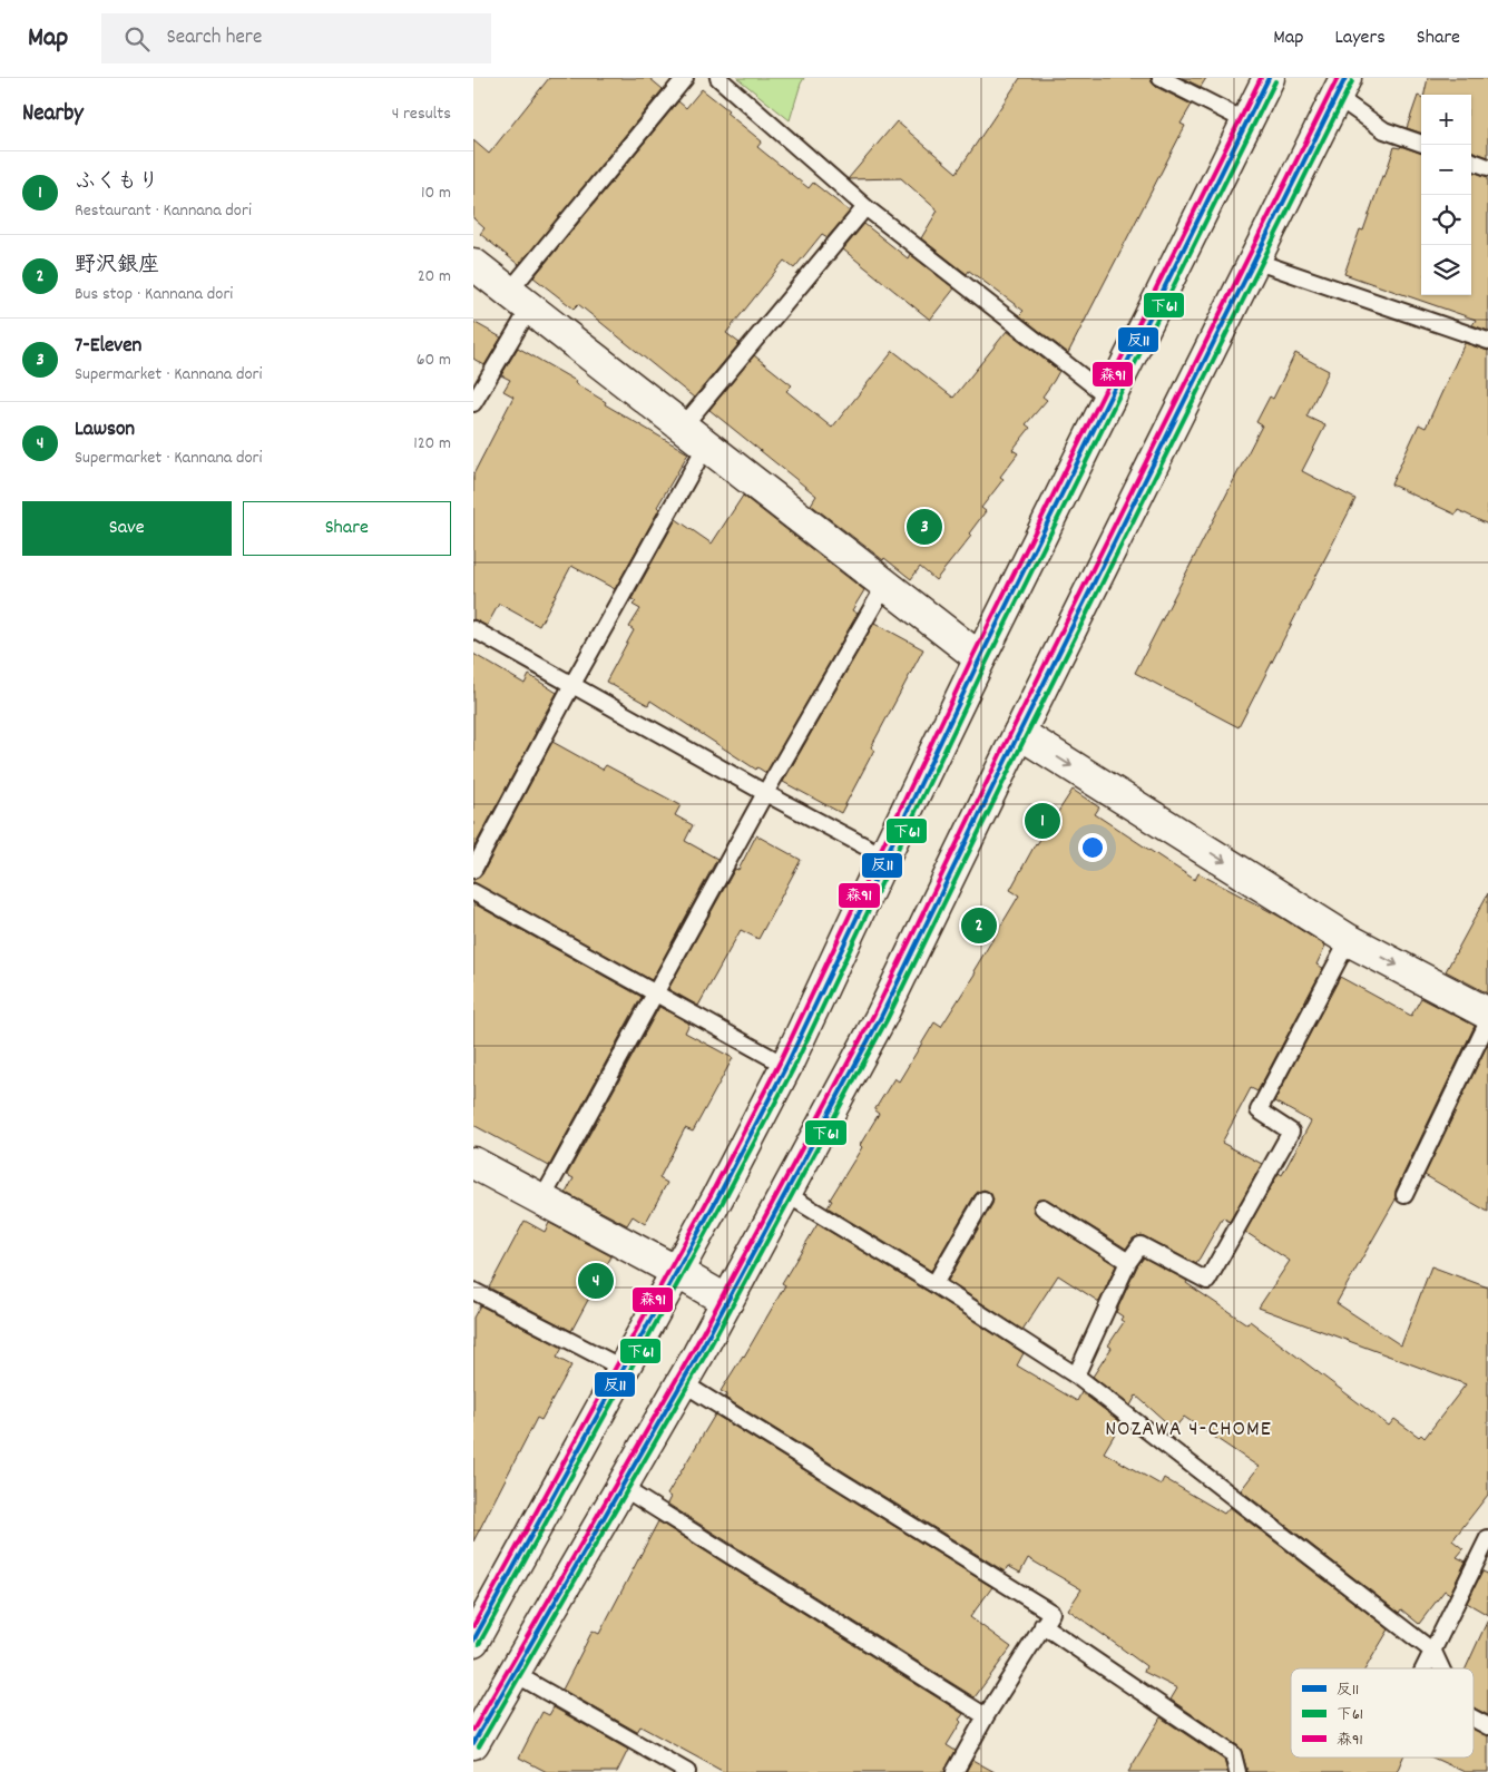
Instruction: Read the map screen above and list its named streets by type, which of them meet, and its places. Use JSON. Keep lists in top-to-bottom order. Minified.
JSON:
{"districts":["NOZAWA 4-CHOME"],"lines":["transit line 反11","transit line 森91","transit line 下61"],"legend":["反11","下61","森91"],"page":{"header":"Map","search":"Search here","nav":["Map","Layers","Share"],"heading":["Nearby","4 results"],"map_buttons":["+","−"],"list":[{"mark":"1","name":"ふくもり","note":"Restaurant · Kannana dori","value":"10 m"},{"mark":"2","name":"野沢銀座","note":"Bus stop · Kannana dori","value":"20 m"},{"mark":"3","name":"7-Eleven","note":"Supermarket · Kannana dori","value":"60 m"},{"mark":"4","name":"Lawson","note":"Supermarket · Kannana dori","value":"120 m"}],"buttons":["Save","Share"],"pins":["3","1","2","4"]}}
